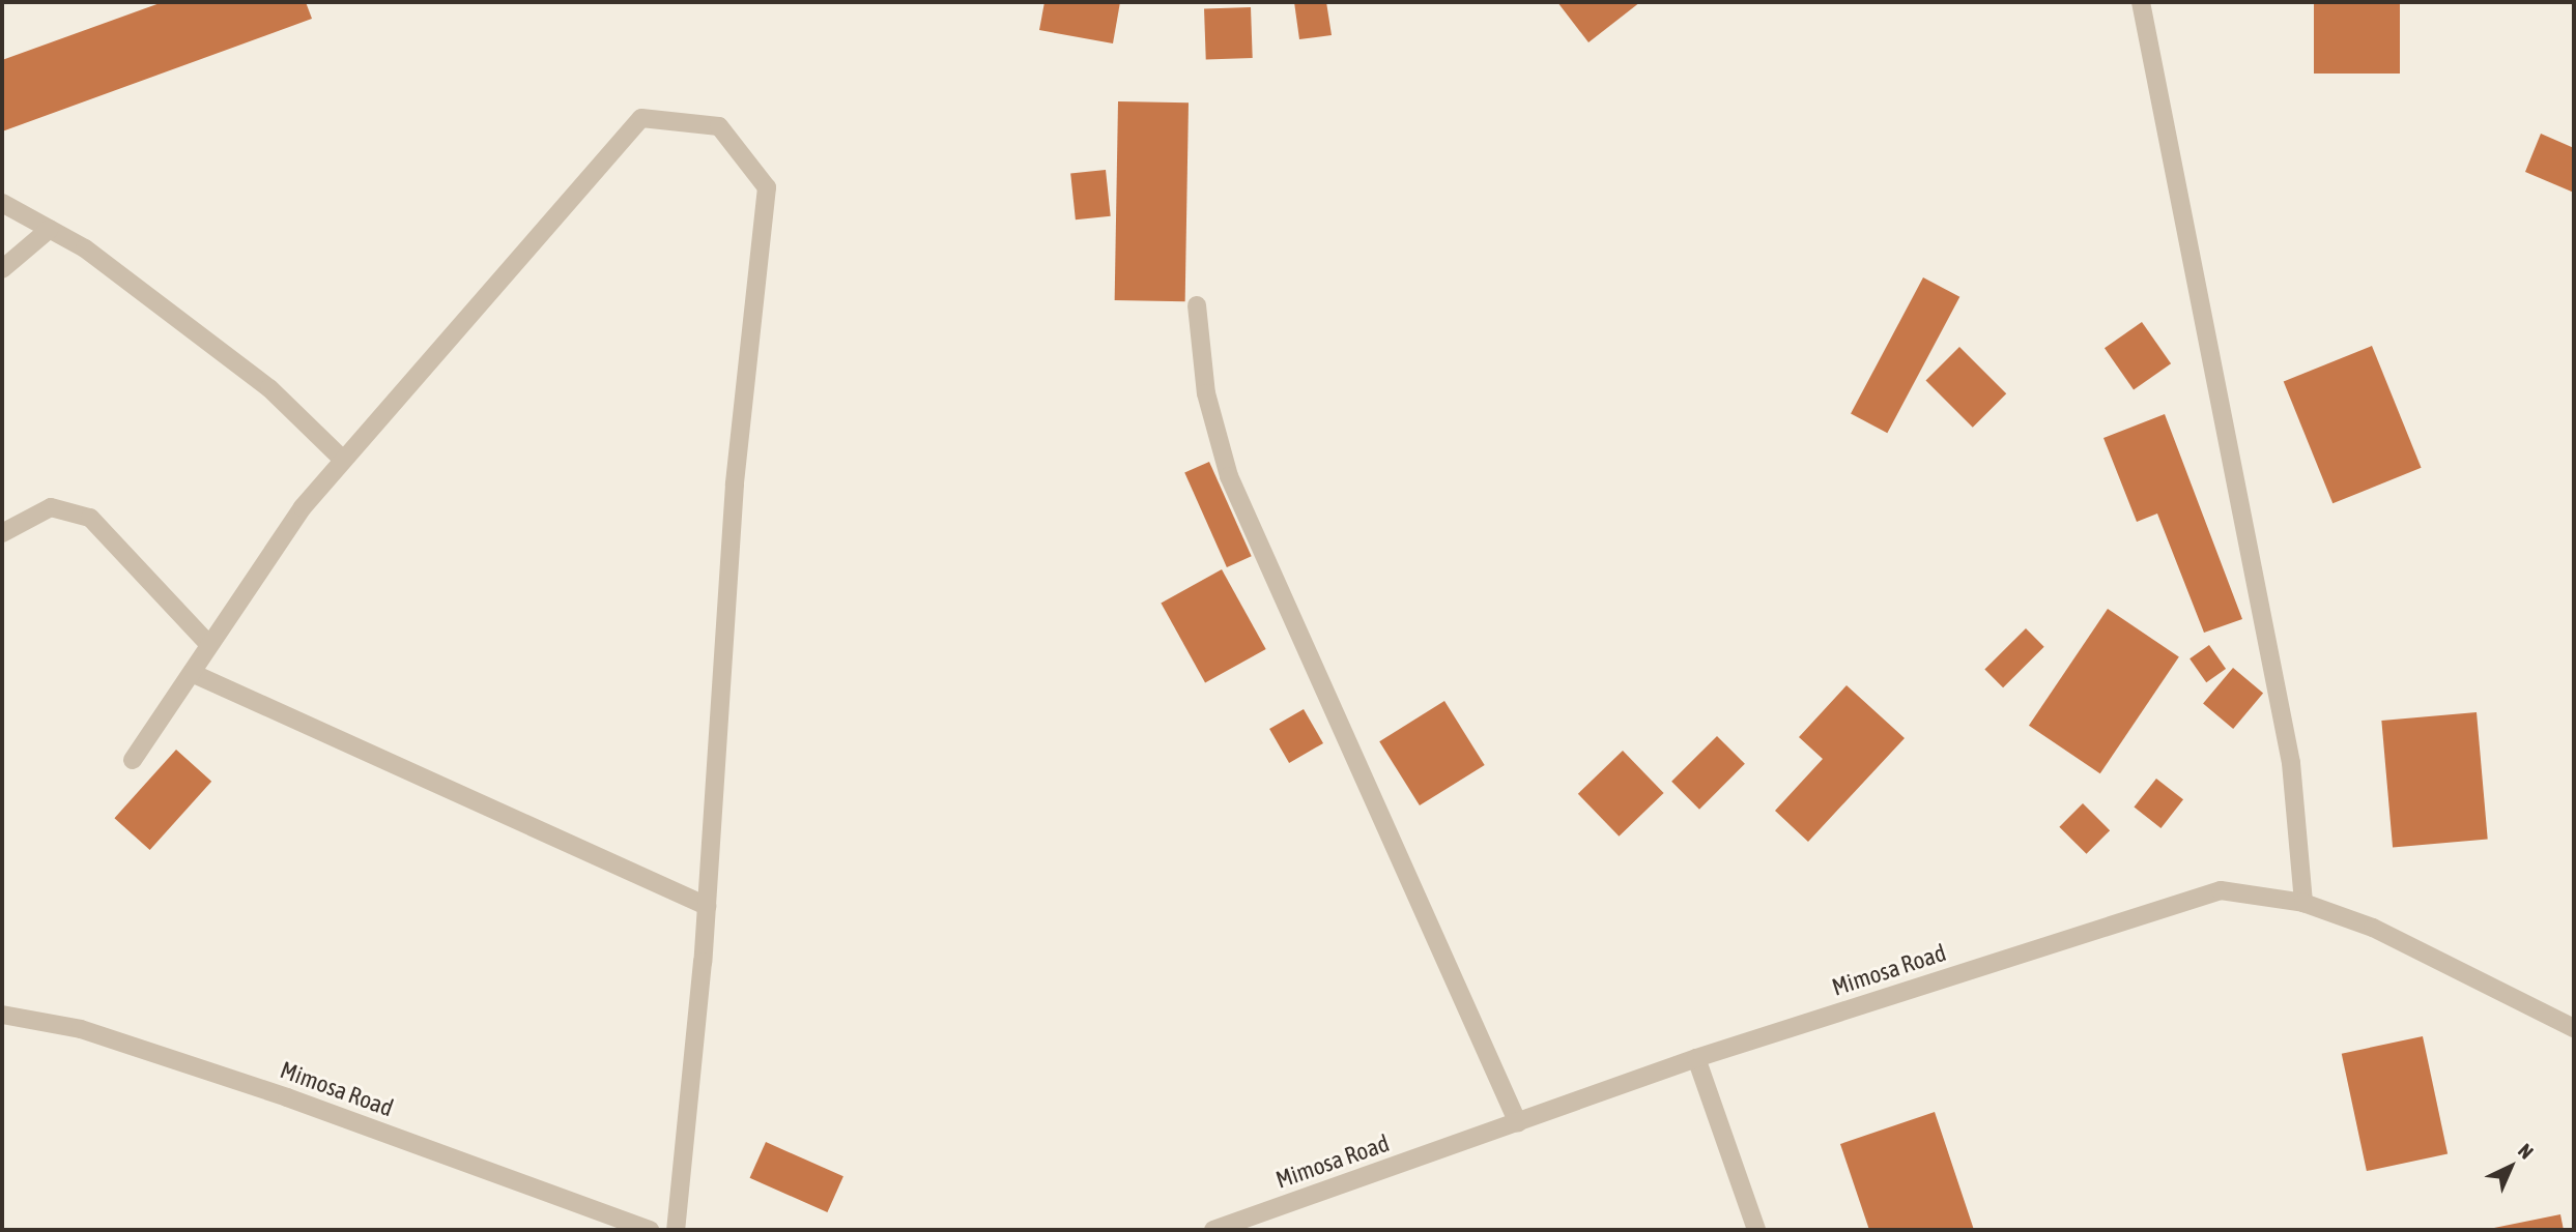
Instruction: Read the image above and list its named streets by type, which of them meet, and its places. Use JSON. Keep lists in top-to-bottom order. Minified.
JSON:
{"streets":{"street":["Mimosa Road"]},"north":"top right"}
